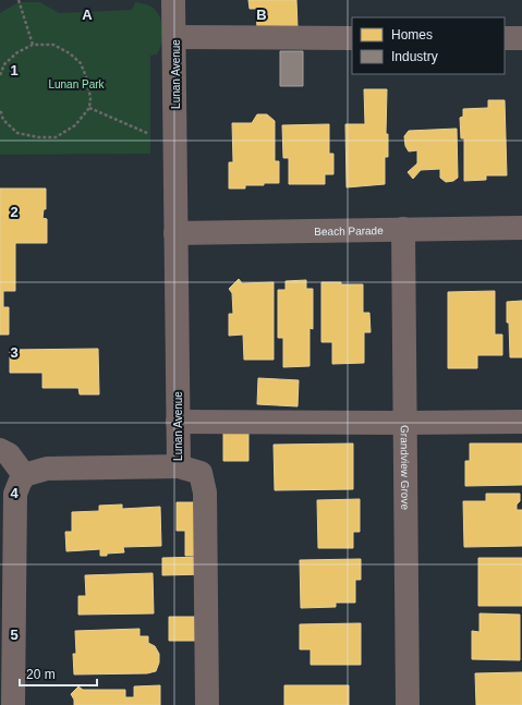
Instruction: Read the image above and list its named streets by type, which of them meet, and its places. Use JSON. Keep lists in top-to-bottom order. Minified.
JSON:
{"streets":{"street":["Lunan Avenue","Beach Parade","Grandview Grove"]},"crossings":[["Lunan Avenue","Beach Parade"],["Beach Parade","Grandview Grove"]],"parks":["Lunan Park"],"legend":["Homes","Industry"],"scale_bar":"20 m","grid":{"columns":["A","B"],"rows":["1","2","3","4","5"]}}
